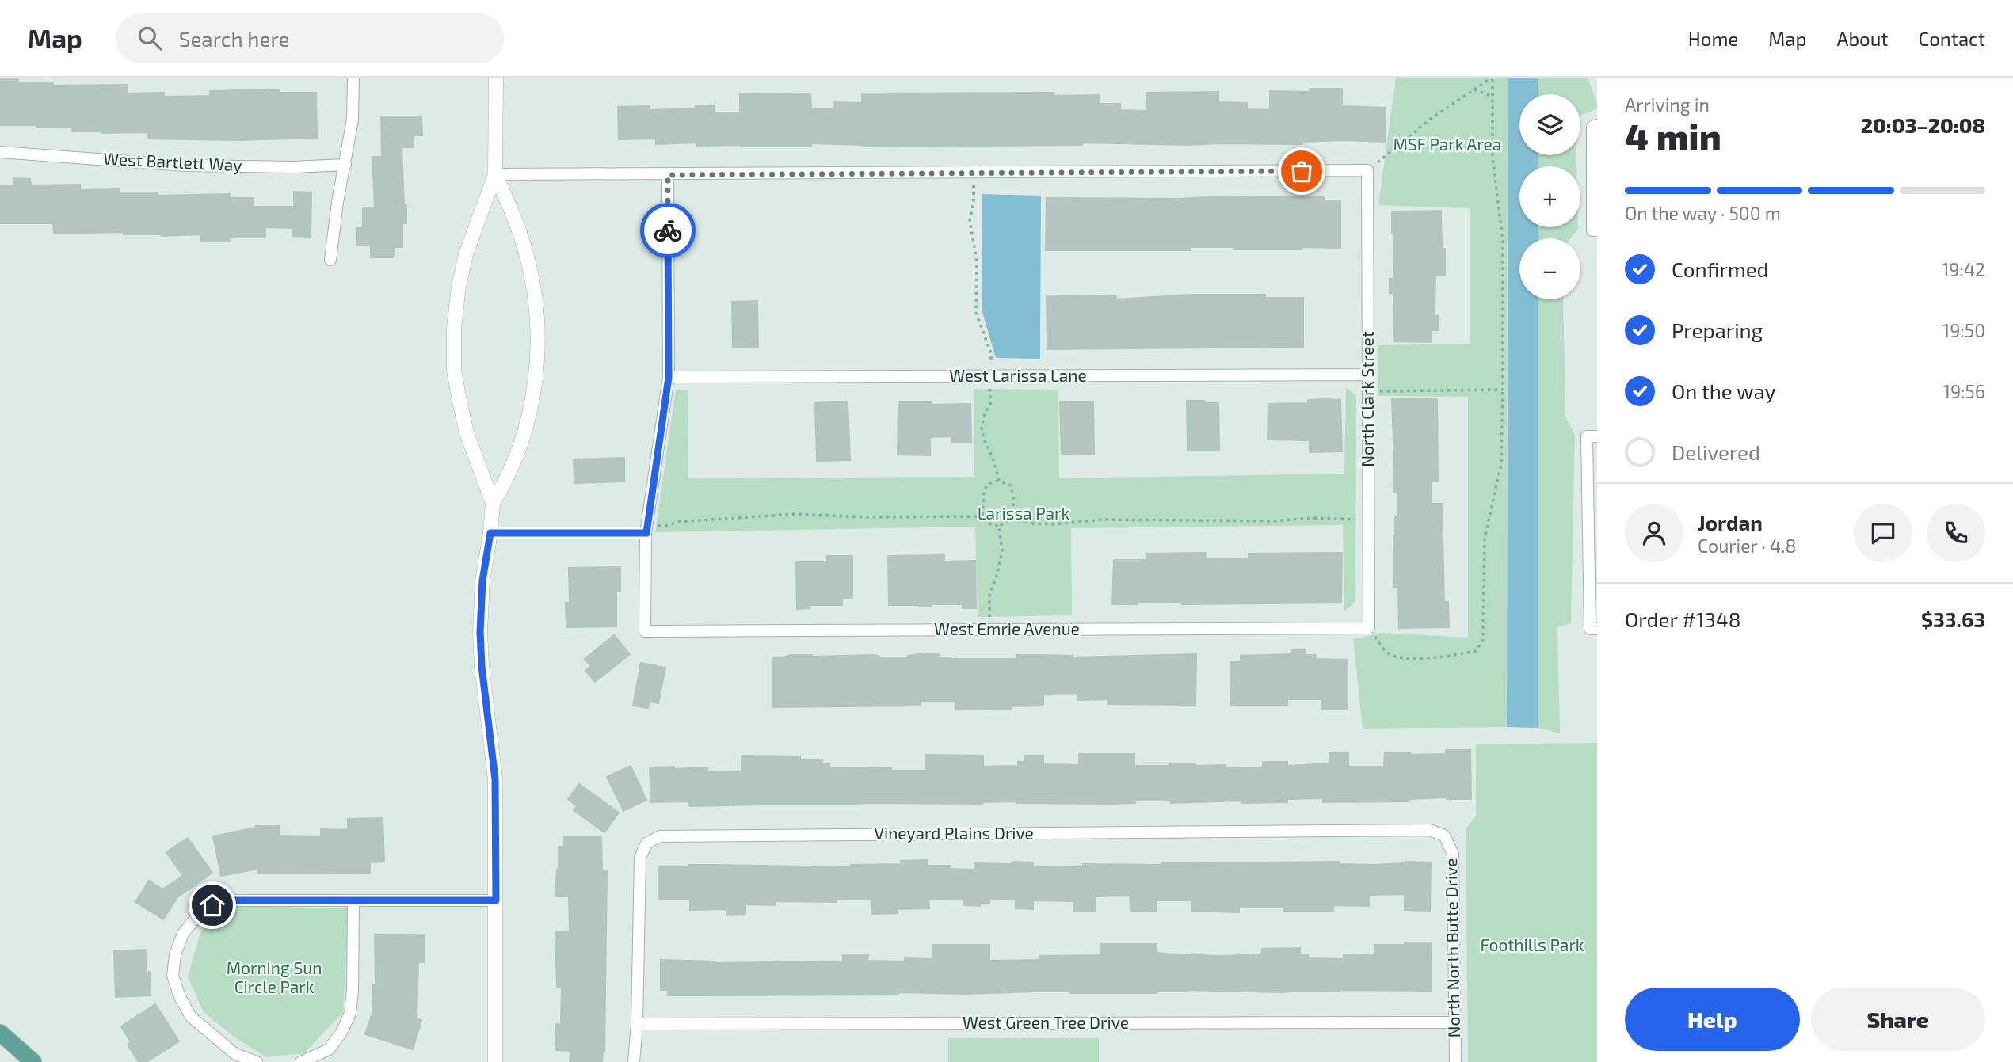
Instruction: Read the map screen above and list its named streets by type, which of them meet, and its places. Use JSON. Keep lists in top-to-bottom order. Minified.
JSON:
{"streets":{"street":["West Bartlett Way","West Larissa Lane","North Clark Street","West Emrie Avenue","Vineyard Plains Drive","North North Butte Drive","West Green Tree Drive"]},"crossings":[["West Larissa Lane","North Clark Street"],["North Clark Street","West Emrie Avenue"],["Vineyard Plains Drive","North North Butte Drive"],["Vineyard Plains Drive","West Green Tree Drive"],["North North Butte Drive","West Green Tree Drive"]],"parks":["MSF Park Area","Larissa Park","Foothills Park","Morning Sun Circle Park"],"page":{"header":"Map","search":"Search here","nav":["Home","Map","About","Contact"],"heading":["4 min","Arriving in","20:03–20:08"],"panel":["Jordan","Courier · 4.8","Order #1348","$33.63"],"map_buttons":["+","−"],"bar":"On the way · 500 m","list":[["Confirmed","19:42"],["Preparing","19:50"],["On the way","19:56"],"Delivered"],"buttons":["Help","Share"]}}
